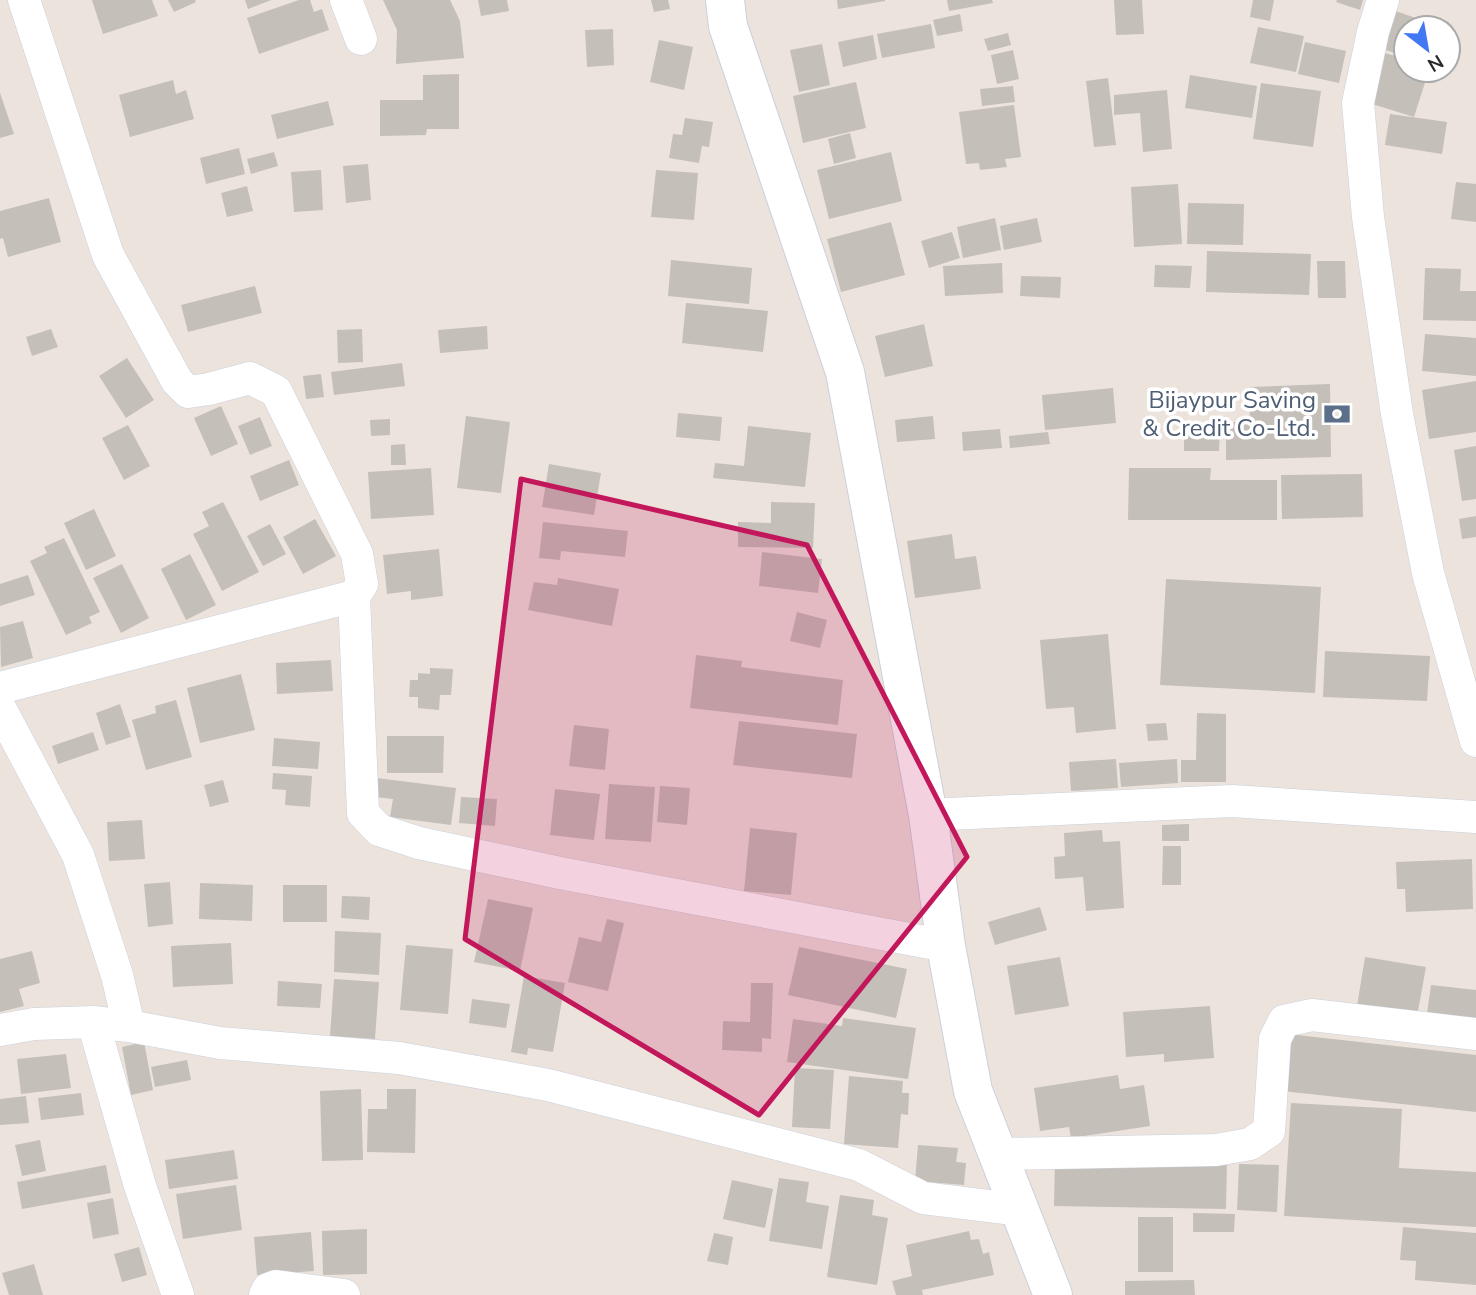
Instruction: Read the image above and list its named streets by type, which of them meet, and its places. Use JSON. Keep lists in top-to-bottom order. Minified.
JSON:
{"places":{"bank":["Bijaypur Saving & Credit Co-Ltd."]},"north":"bottom right"}
